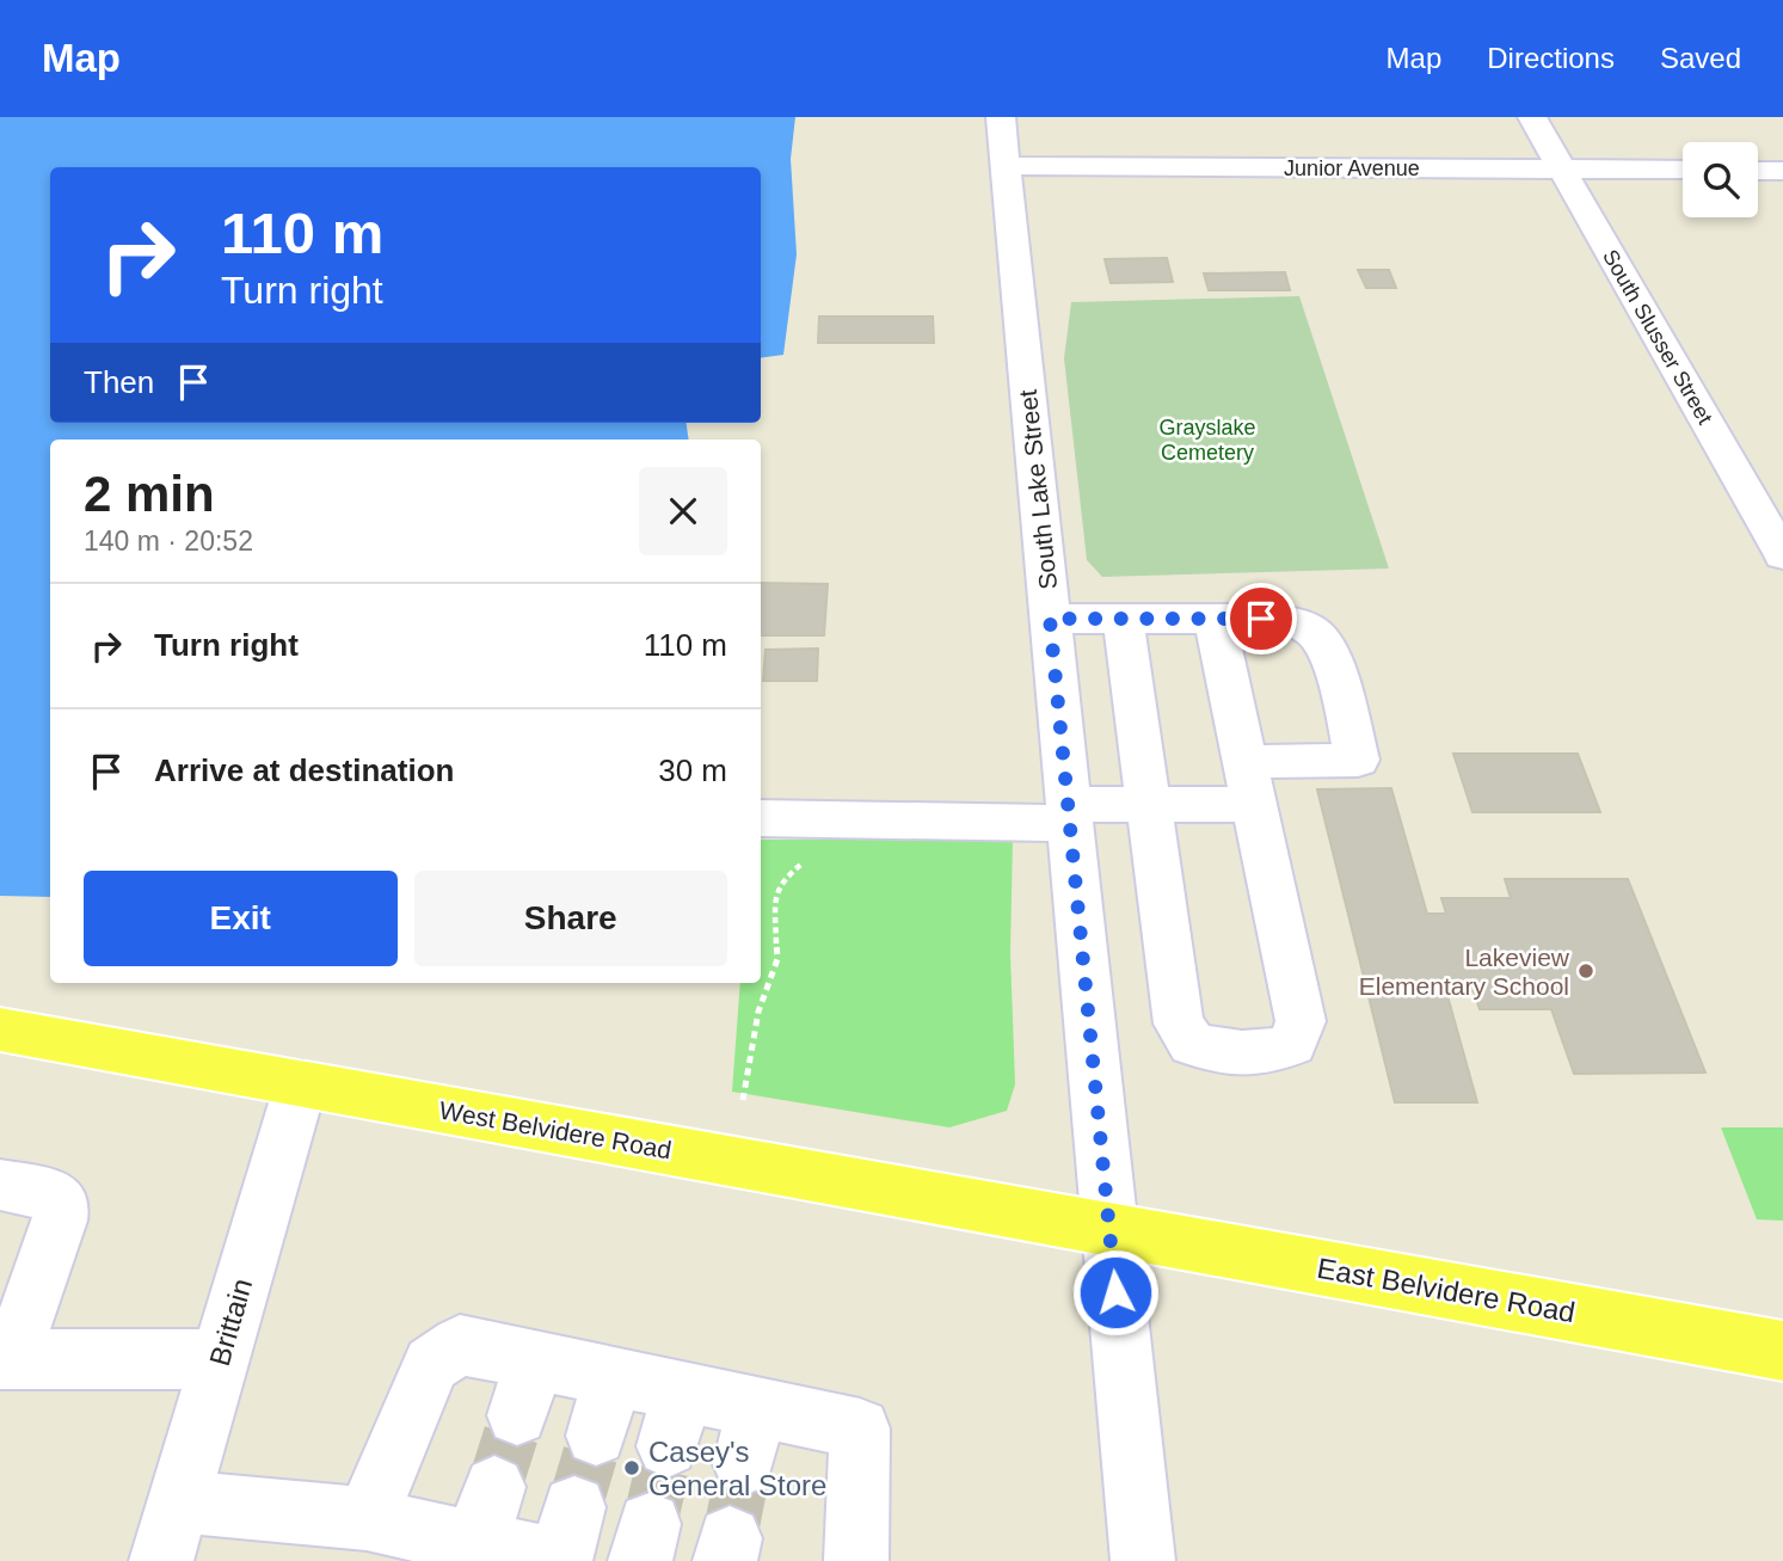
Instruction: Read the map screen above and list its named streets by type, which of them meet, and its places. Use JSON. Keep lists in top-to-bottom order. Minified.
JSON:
{"streets":{"main road":["West Belvidere Road","East Belvidere Road"],"street":["Junior Avenue","South Slusser Street","South Lake Street","Brittain"]},"crossings":[["Junior Avenue","South Slusser Street"],["Junior Avenue","South Lake Street"],["South Lake Street","West Belvidere Road"],["South Lake Street","East Belvidere Road"],["West Belvidere Road","East Belvidere Road"],["West Belvidere Road","Brittain"]],"parks":["Grayslake Cemetery"],"places":["Lakeview Elementary School","Casey's General Store"],"page":{"header":"Map","nav":["Map","Directions","Saved"],"turn":["110 m","Turn right"],"then":"Then","heading":["2 min","140 m · 20:52"],"list":[{"name":"Turn right","value":"110 m"},{"name":"Arrive at destination","value":"30 m"}],"buttons":["Exit","Share"]}}
